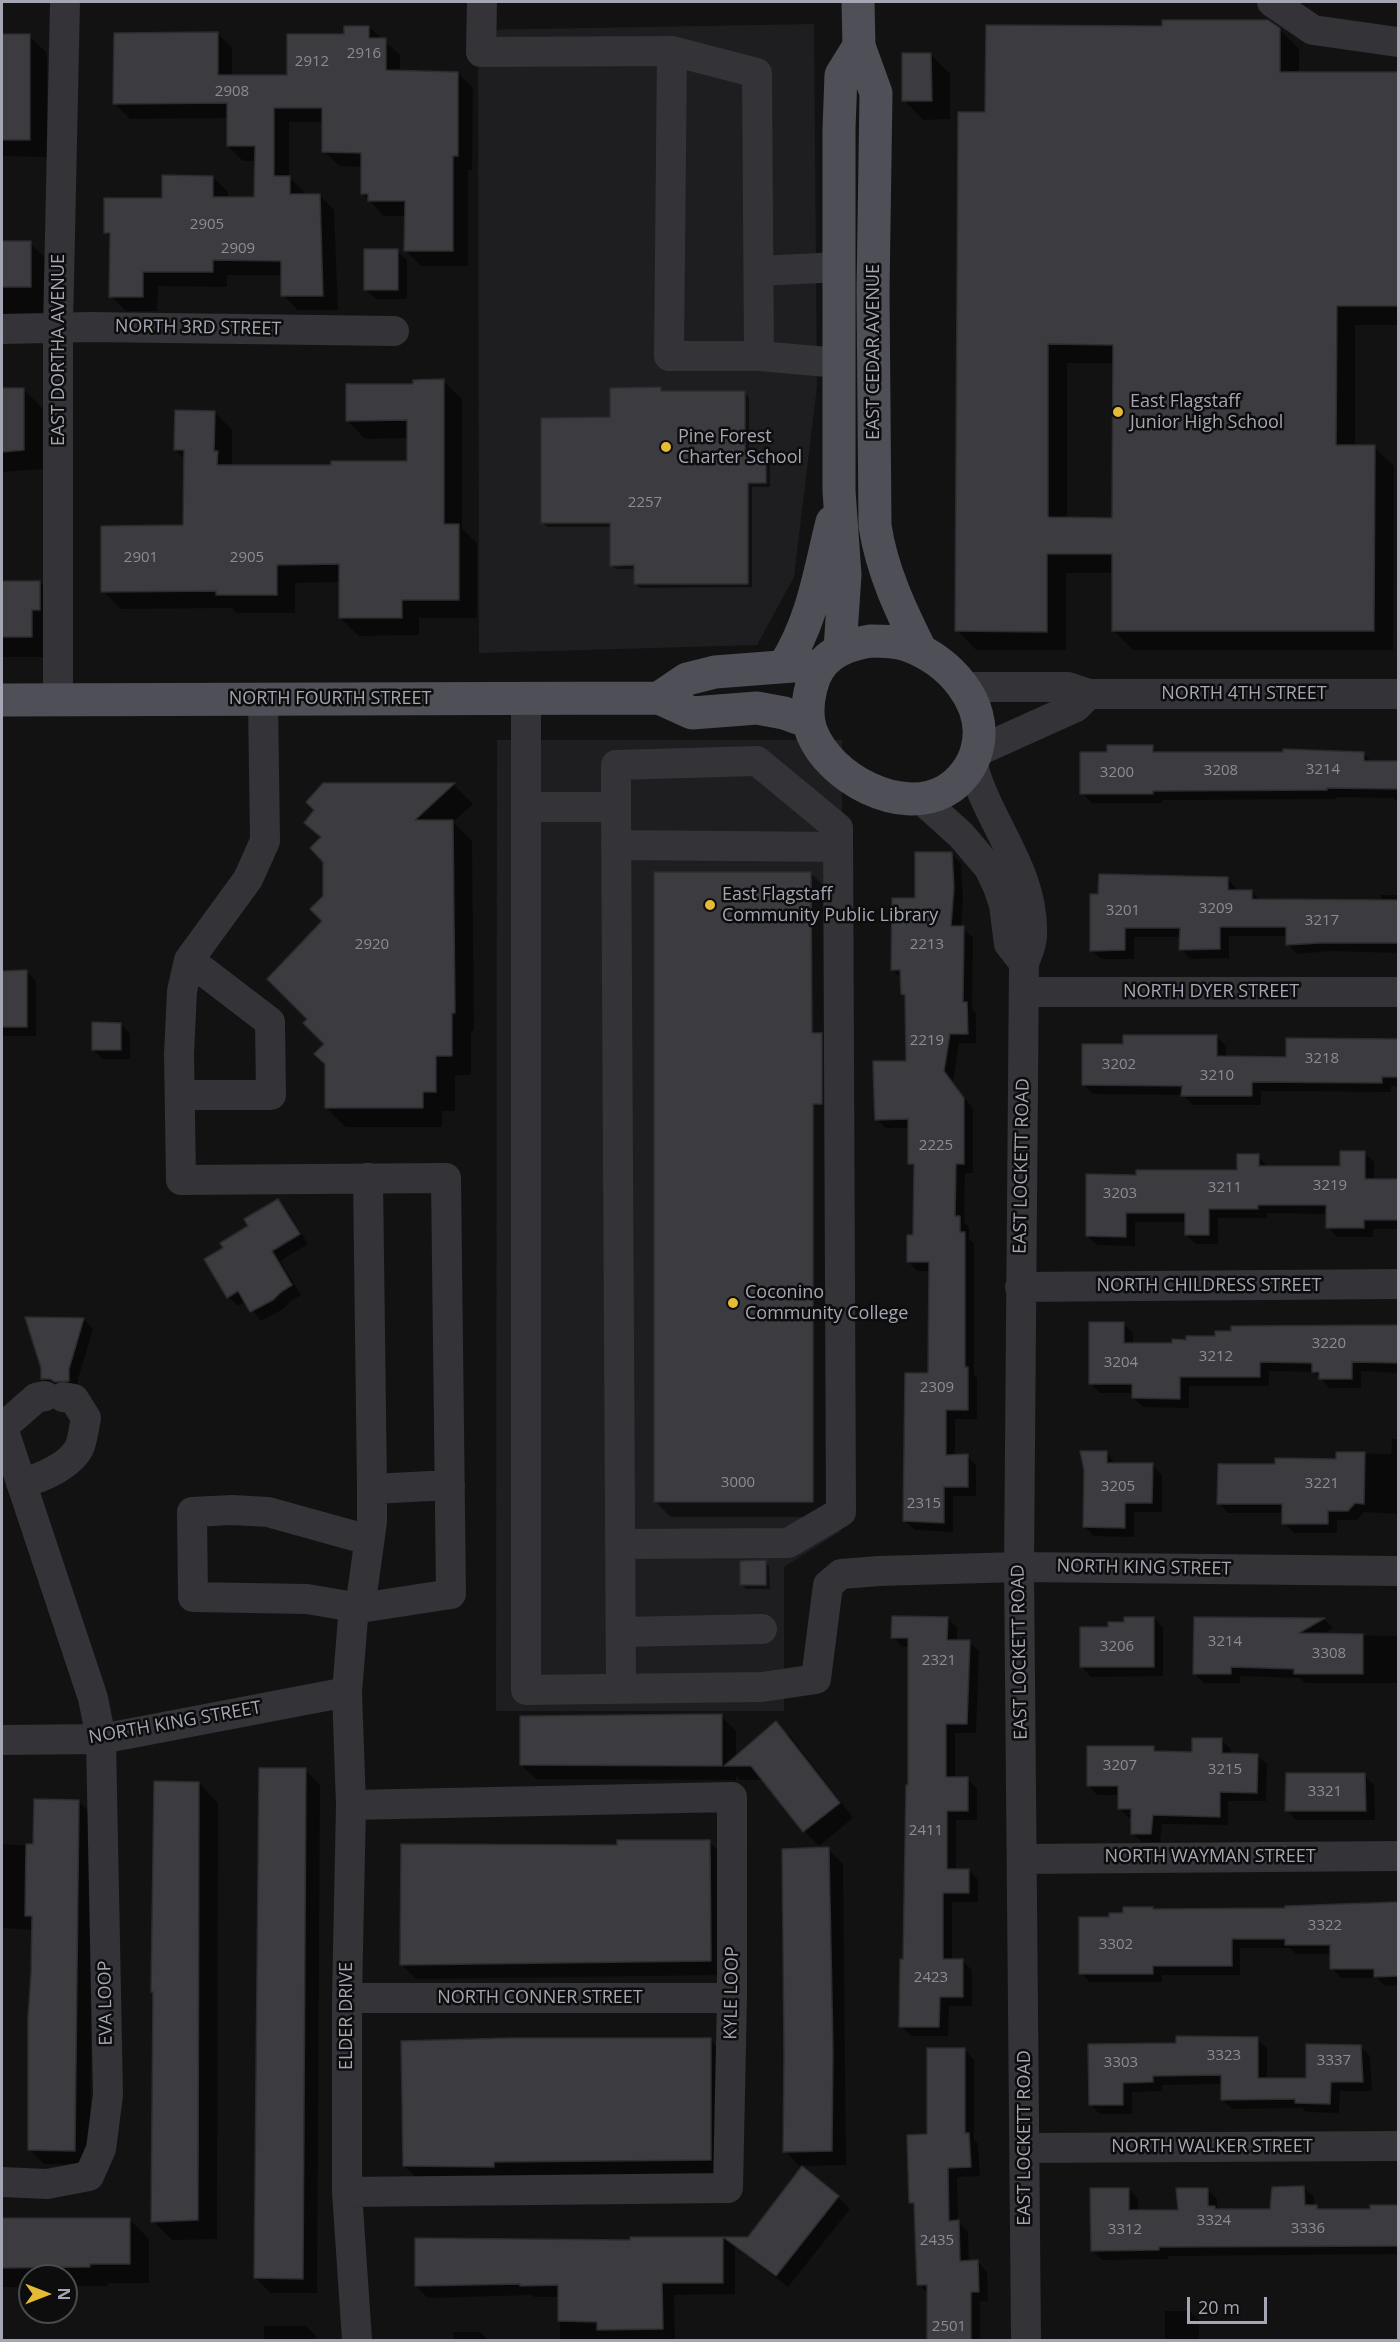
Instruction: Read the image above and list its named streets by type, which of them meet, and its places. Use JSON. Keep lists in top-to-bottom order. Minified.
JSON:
{"streets":{"main road":["EAST CEDAR AVENUE","NORTH FOURTH STREET"],"street":["NORTH 3RD STREET","EAST DORTHA AVENUE","NORTH 4TH STREET","NORTH DYER STREET","EAST LOCKETT ROAD","NORTH CHILDRESS STREET","NORTH KING STREET","NORTH WAYMAN STREET","KYLE LOOP","NORTH CONNER STREET","EVA LOOP","ELDER DRIVE","NORTH WALKER STREET"]},"crossings":[["NORTH 3RD STREET","EAST DORTHA AVENUE"],["EAST DORTHA AVENUE","NORTH FOURTH STREET"],["EAST CEDAR AVENUE","NORTH 4TH STREET"],["EAST CEDAR AVENUE","NORTH FOURTH STREET"],["EAST CEDAR AVENUE","EAST LOCKETT ROAD"],["NORTH 4TH STREET","NORTH FOURTH STREET"],["NORTH 4TH STREET","EAST LOCKETT ROAD"],["NORTH FOURTH STREET","EAST LOCKETT ROAD"],["NORTH DYER STREET","EAST LOCKETT ROAD"],["EAST LOCKETT ROAD","NORTH CHILDRESS STREET"],["EAST LOCKETT ROAD","NORTH KING STREET"],["EAST LOCKETT ROAD","NORTH WAYMAN STREET"],["EAST LOCKETT ROAD","NORTH WALKER STREET"],["NORTH KING STREET","EVA LOOP"],["NORTH KING STREET","ELDER DRIVE"],["KYLE LOOP","NORTH CONNER STREET"],["KYLE LOOP","ELDER DRIVE"],["NORTH CONNER STREET","ELDER DRIVE"]],"places":["East Flagstaff Junior High School","Pine Forest Charter School","East Flagstaff Community Public Library","Coconino Community College"],"house_numbers":["2916","2912","2908","2905","2909","2257","2901","2905","3214","3208","3200","3209","3201","3217","2920","2213","2219","3218","3202","3210","2225","3219","3211","3203","3220","3212","3204","2309","3000","3221","3205","2315","3214","3206","3308","2321","3207","3215","3321","2411","3322","3302","2423","3323","3337","3303","3324","3336","3312","2435","2501"],"scale_bar":"20 m","north":"right"}
